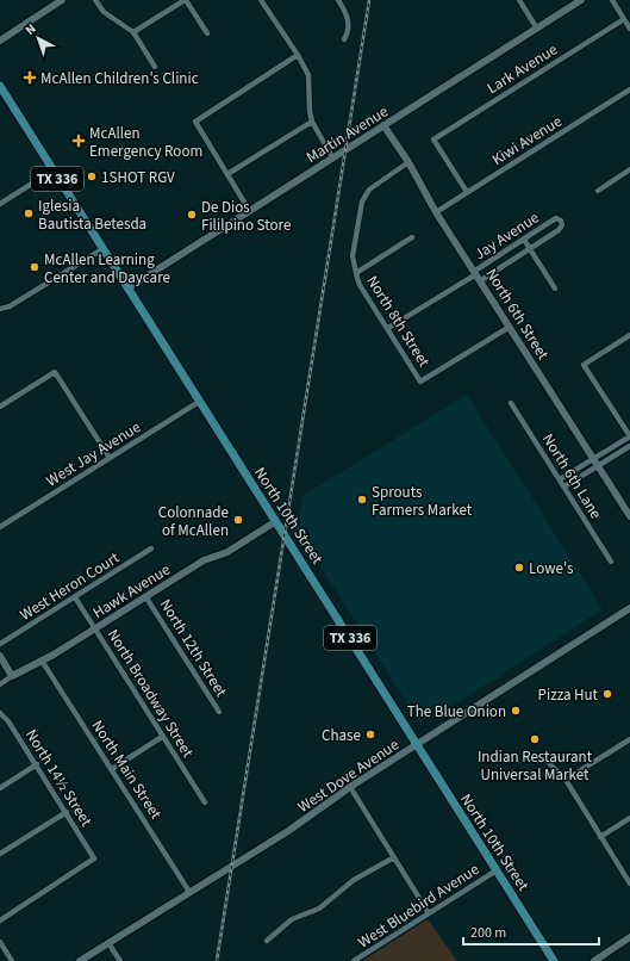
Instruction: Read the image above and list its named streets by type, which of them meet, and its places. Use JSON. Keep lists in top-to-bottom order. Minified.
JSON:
{"streets":{"main road":["TX 336","North 10th Street"],"street":["Lark Avenue","Martin Avenue","Kiwi Avenue","Jay Avenue","North 6th Street","North 8th Street","West Jay Avenue","North 6th Lane","West Heron Court","Hawk Avenue","North 12th Street","North Broadway Street","North Main Street","West Dove Avenue","North 14½ Street","West Bluebird Avenue"]},"crossings":[["Lark Avenue","Kiwi Avenue"],["Martin Avenue","North 6th Street"],["Martin Avenue","North 10th Street"],["Kiwi Avenue","North 6th Street"],["Jay Avenue","North 6th Street"],["Jay Avenue","North 8th Street"],["North 6th Street","North 8th Street"],["West Jay Avenue","North 10th Street"],["North 10th Street","Hawk Avenue"],["North 10th Street","West Dove Avenue"],["North 10th Street","West Bluebird Avenue"],["West Heron Court","North Broadway Street"],["Hawk Avenue","North 12th Street"],["Hawk Avenue","North Broadway Street"],["Hawk Avenue","North Main Street"],["North Main Street","West Dove Avenue"]],"places":{"health":["McAllen Children's Clinic","McAllen Emergency Room"],"other":["1SHOT RGV","Iglesia Bautista Betesda","De Dios Fililpino Store","McAllen Learning Center and Daycare","Sprouts Farmers Market","Colonnade of McAllen","Lowe's","Pizza Hut","The Blue Onion","Chase","Indian Restaurant Universal Market"]},"scale_bar":"200 m","north":"top left"}
